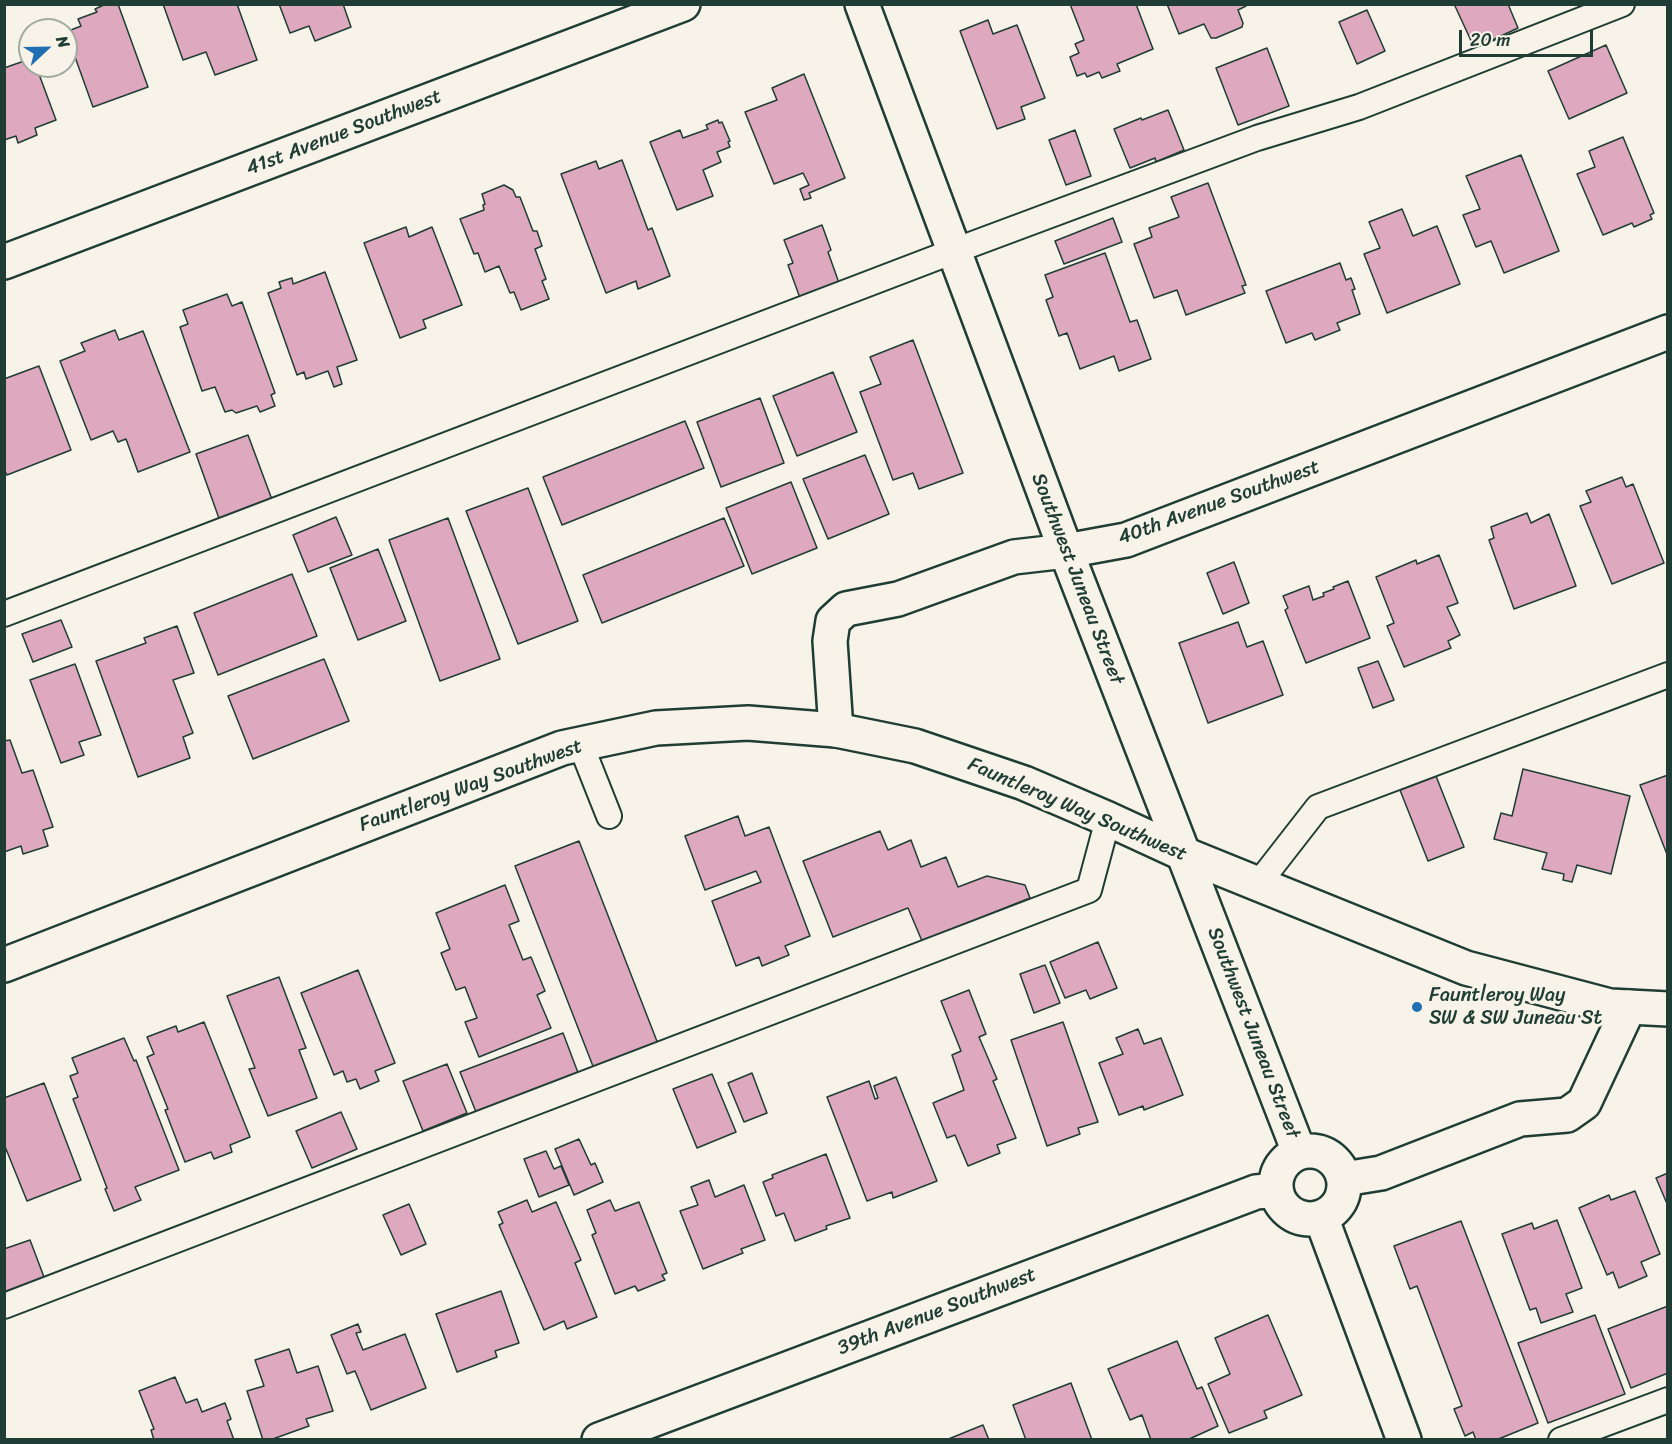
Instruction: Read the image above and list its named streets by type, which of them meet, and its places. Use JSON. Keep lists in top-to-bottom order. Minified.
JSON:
{"streets":{"street":["41st Avenue Southwest","40th Avenue Southwest","Southwest Juneau Street","Fauntleroy Way Southwest","39th Avenue Southwest"]},"crossings":[["40th Avenue Southwest","Southwest Juneau Street"],["40th Avenue Southwest","Fauntleroy Way Southwest"],["Southwest Juneau Street","Fauntleroy Way Southwest"],["Southwest Juneau Street","39th Avenue Southwest"]],"places":["Fauntleroy Way SW & SW Juneau St"],"scale_bar":"20 m","north":"right"}
